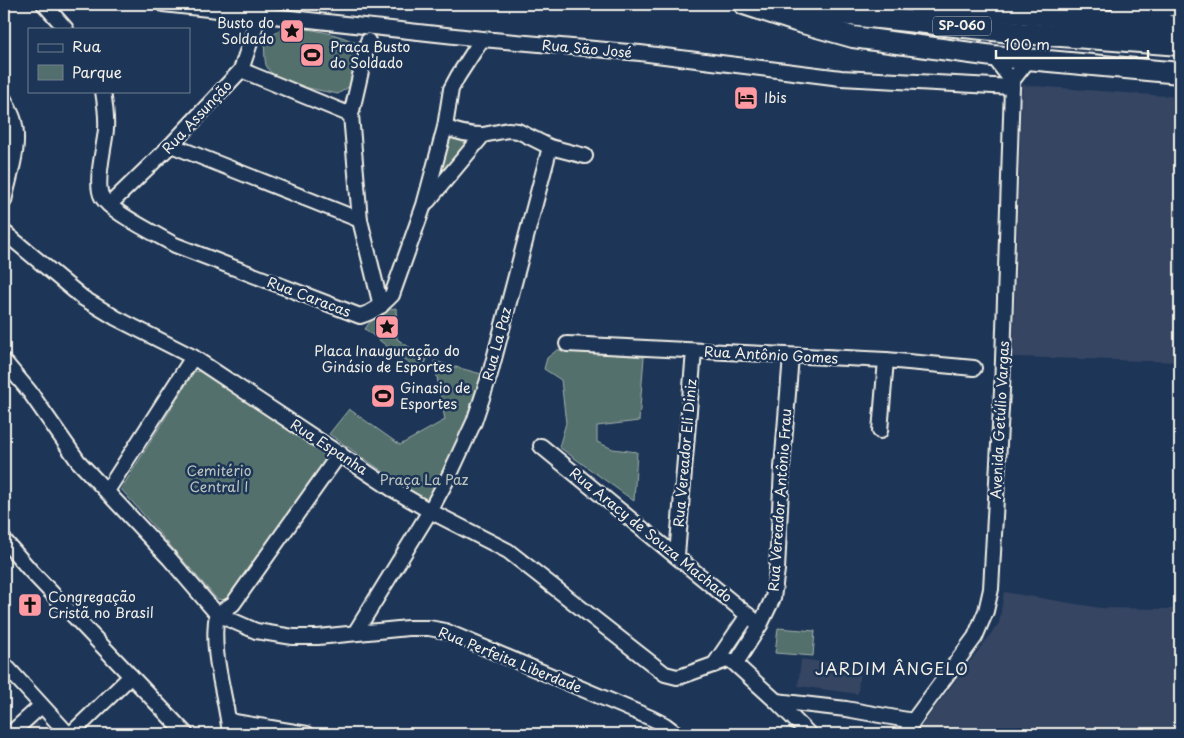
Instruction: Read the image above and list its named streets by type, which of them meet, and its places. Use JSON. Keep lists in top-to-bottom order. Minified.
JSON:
{"streets":{"highway":["SP-060"],"street":["Rua São José","Rua Assunção","Rua Caracas","Rua La Paz","Rua Antônio Gomes","Avenida Getúlio Vargas","Rua Espanha","Rua Vereador Eli Diniz","Rua Vereador Antônio Frau","Rua Aracy de Souza Machado","Rua Perfeita Liberdade"]},"crossings":[["Rua São José","Rua Assunção"],["Rua São José","Avenida Getúlio Vargas"],["Rua Assunção","Rua Caracas"],["Rua La Paz","Rua Espanha"],["Rua La Paz","Rua Perfeita Liberdade"],["Rua Antônio Gomes","Rua Vereador Eli Diniz"],["Rua Antônio Gomes","Rua Vereador Antônio Frau"],["Rua Espanha","Rua Vereador Antônio Frau"],["Rua Vereador Eli Diniz","Rua Aracy de Souza Machado"],["Rua Vereador Antônio Frau","Rua Aracy de Souza Machado"]],"districts":["JARDIM ÂNGELO"],"parks":["Cemitério Central I","Praça La Paz"],"places":{"place":["Busto do Soldado","Placa Inauguração do Ginásio de Esportes"],"sports":["Praça Busto do Soldado","Ginasio de Esportes"],"hotel":["Ibis"],"church":["Congregação Cristã no Brasil"]},"legend":["Rua","Parque"],"scale_bar":"100 m"}
